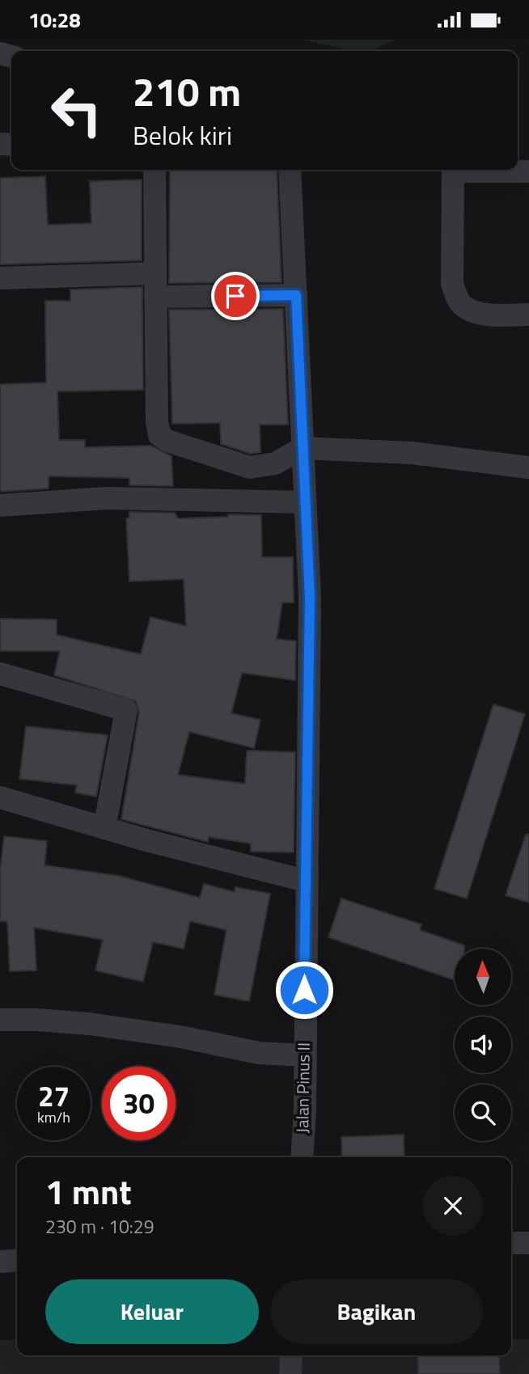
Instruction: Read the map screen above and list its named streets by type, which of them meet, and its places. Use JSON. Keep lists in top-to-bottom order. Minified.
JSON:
{"streets":{"street":["Jalan Pinus II"]},"north":"top","page":{"status":"10:28","turn":["210 m","Belok kiri"],"speed":"27 km/h","limit":"30","heading":["1 mnt","230 m · 10:29"],"buttons":["Keluar","Bagikan"]}}
